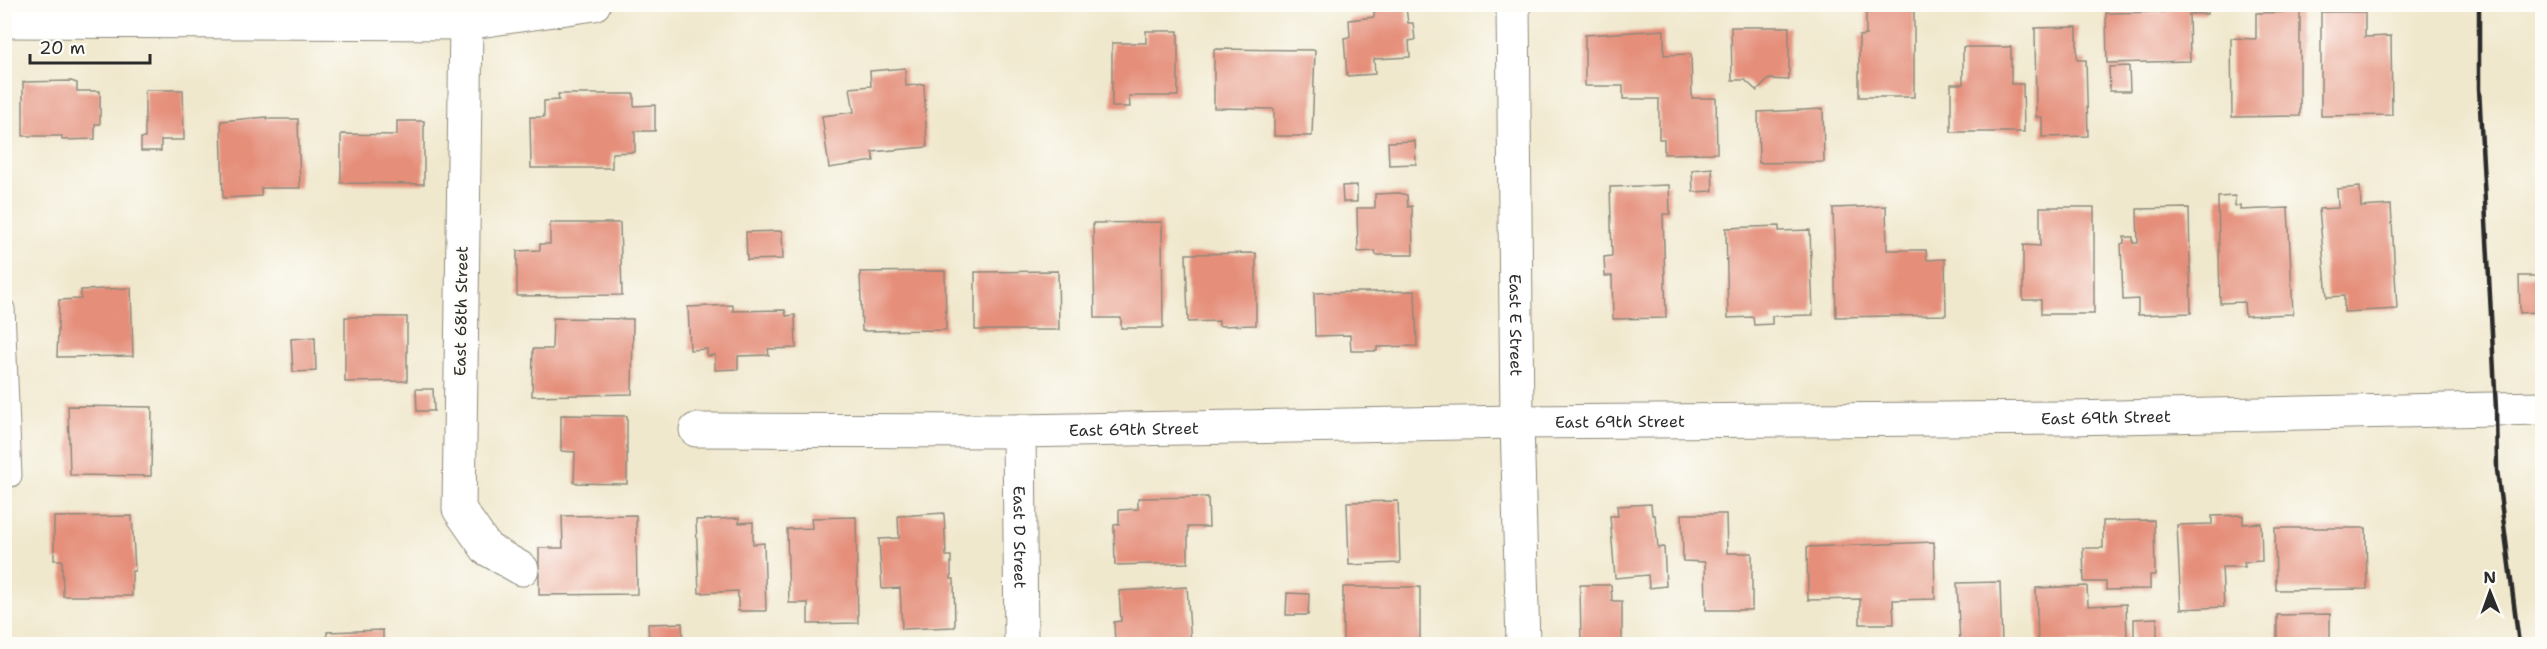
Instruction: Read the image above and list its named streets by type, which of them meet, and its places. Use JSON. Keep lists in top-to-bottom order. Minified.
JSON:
{"streets":{"street":["East 68th Street","East E Street","East 69th Street","East D Street"]},"crossings":[["East E Street","East 69th Street"],["East 69th Street","East D Street"]],"scale_bar":"20 m","north":"top"}
